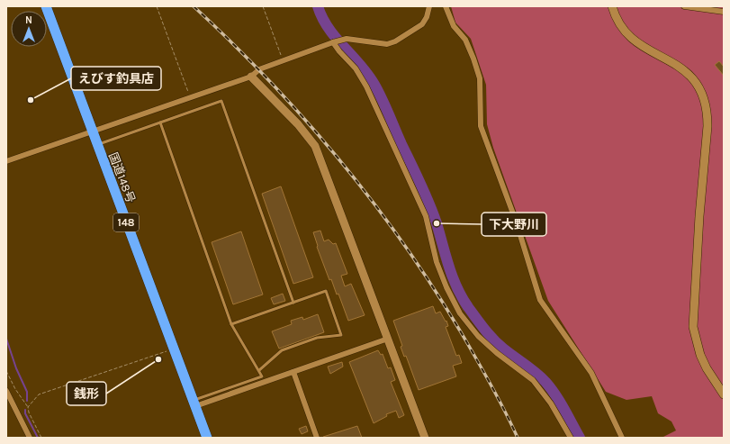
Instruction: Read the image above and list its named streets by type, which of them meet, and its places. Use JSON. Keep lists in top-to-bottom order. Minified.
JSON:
{"streets":{"highway":["国道148号","148"]},"places":["えびす釣具店","下大野川","銭形"],"north":"top"}
